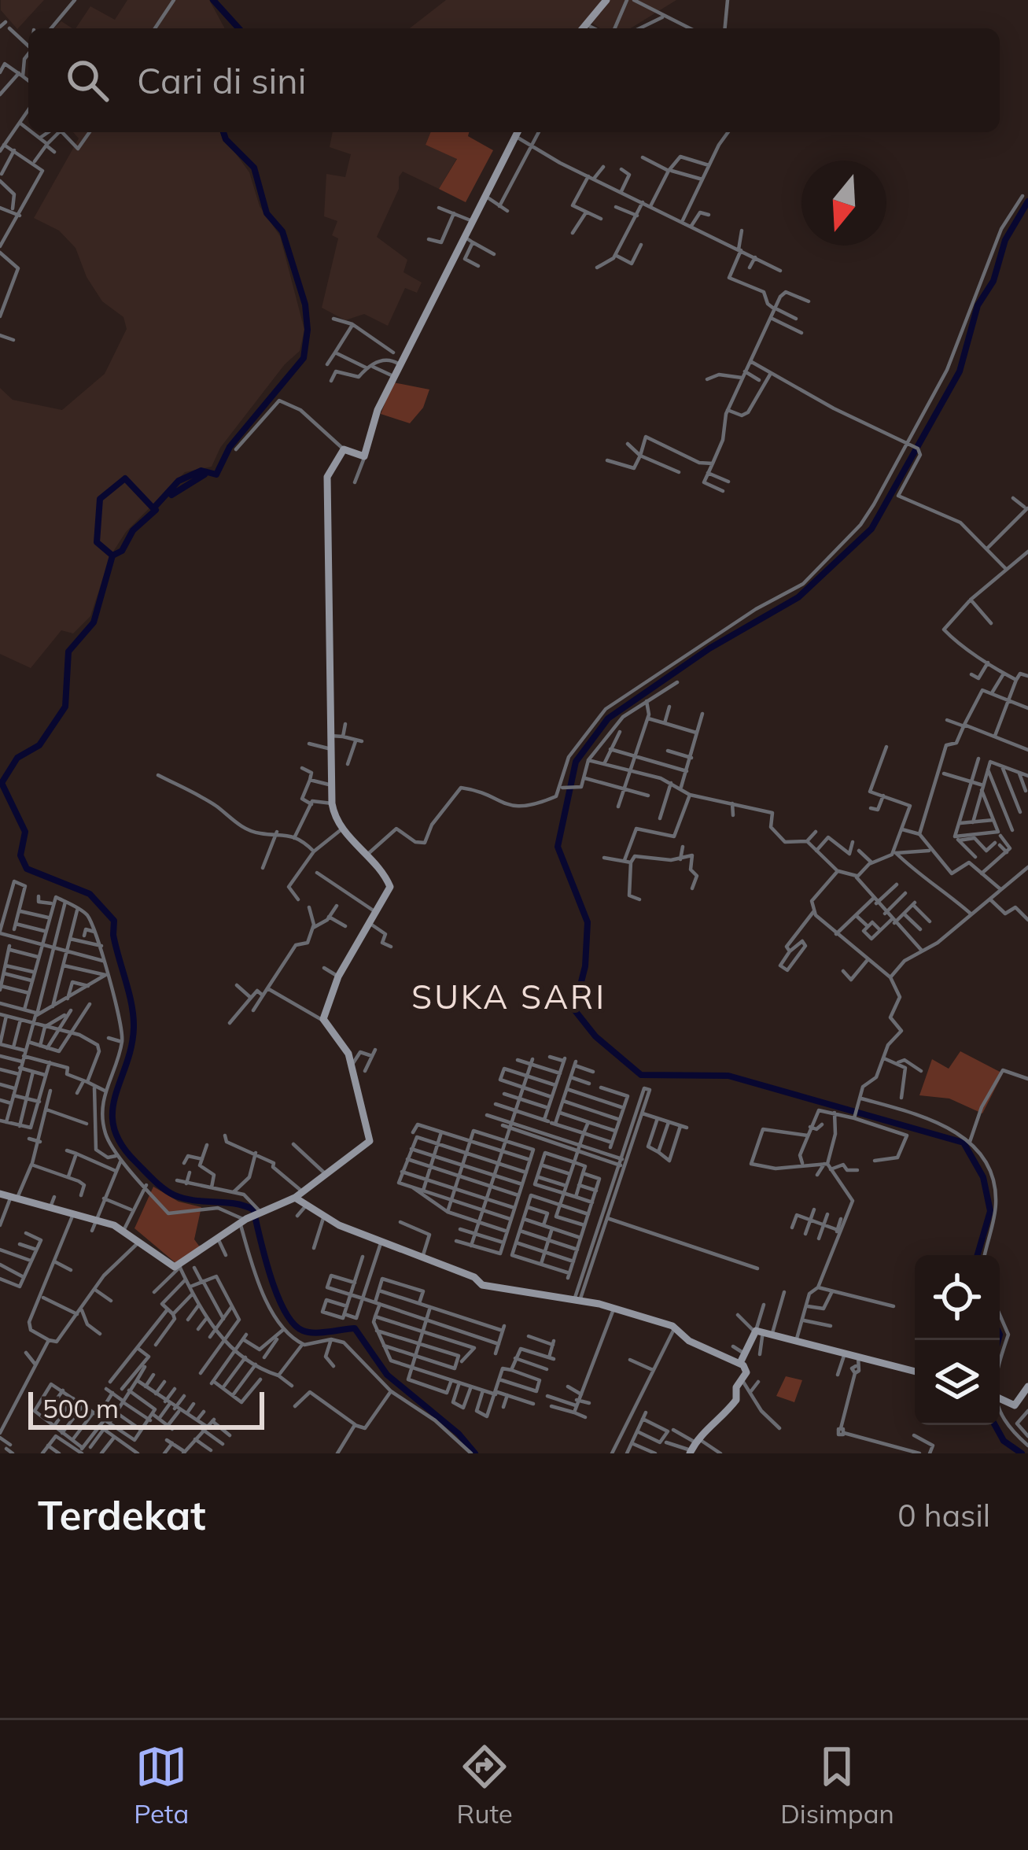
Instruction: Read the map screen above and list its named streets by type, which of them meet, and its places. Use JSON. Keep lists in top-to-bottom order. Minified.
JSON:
{"districts":["SUKA SARI"],"scale_bar":"500 m","north":"bottom","page":{"search":"Cari di sini","scale":"500 m","heading":["Terdekat","0 hasil"],"nav":["Peta","Rute","Disimpan"]}}
